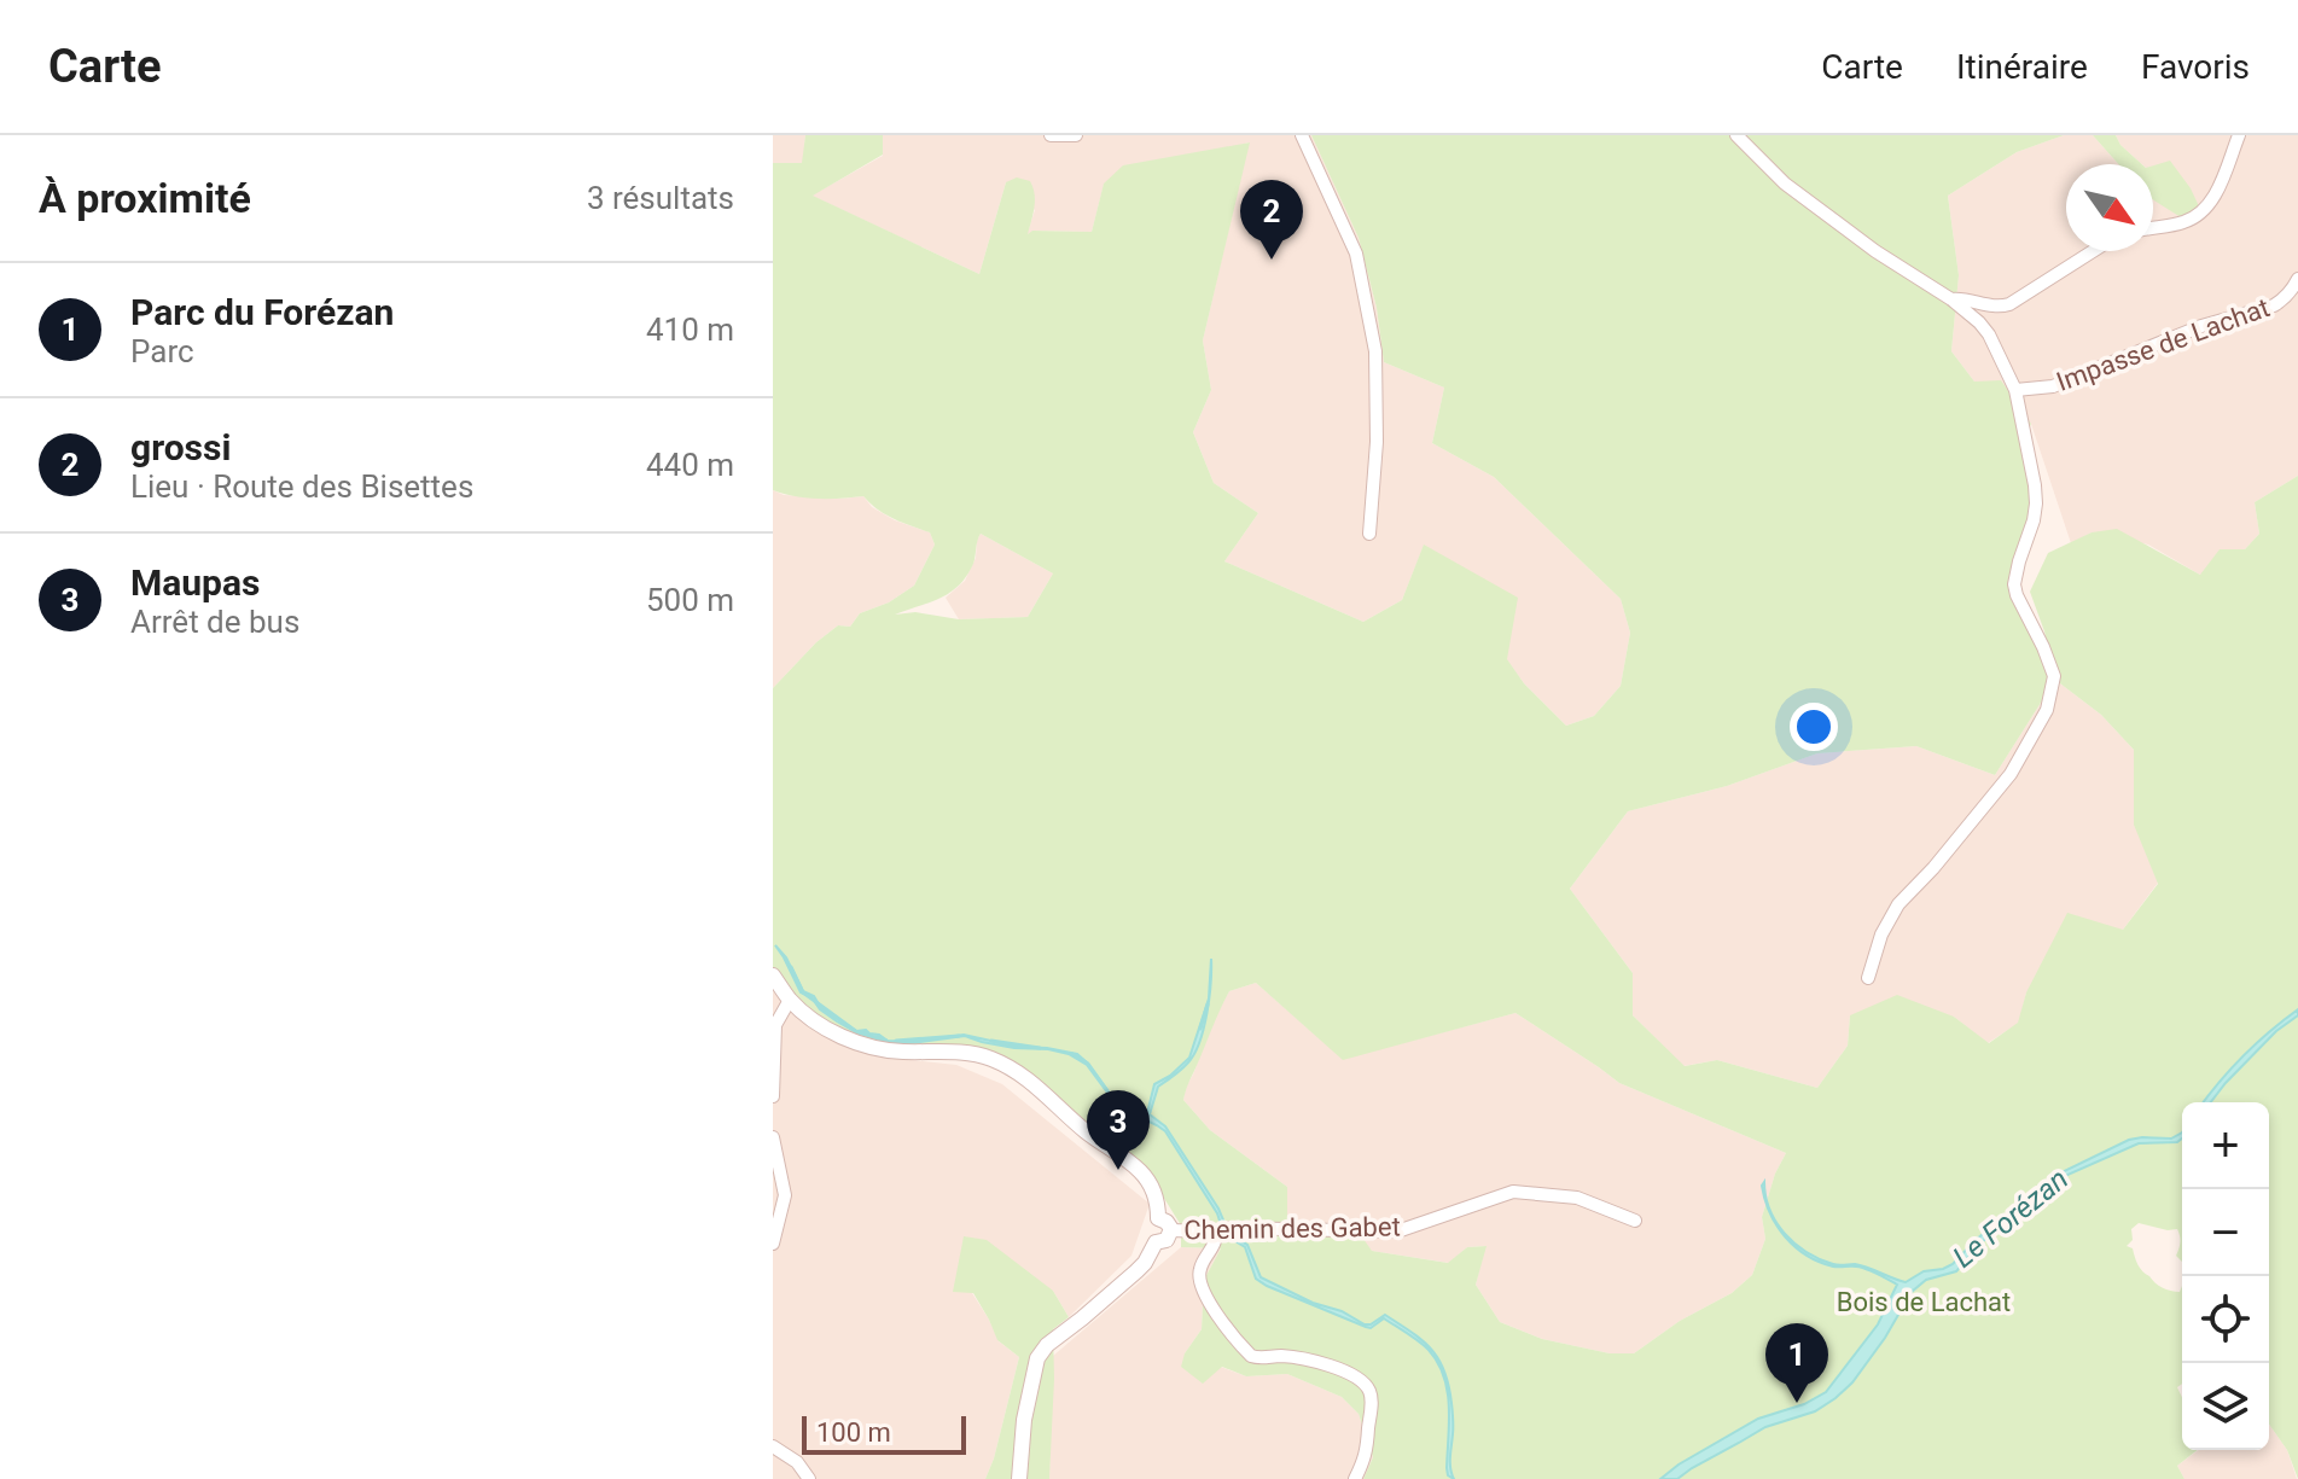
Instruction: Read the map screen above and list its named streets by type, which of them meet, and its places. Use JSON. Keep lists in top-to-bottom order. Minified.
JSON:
{"streets":{"street":["Impasse de Lachat","Chemin des Gabet"]},"water":["Le Forézan"],"parks":["Bois de Lachat"],"scale_bar":"100 m","north":"bottom right","page":{"header":"Carte","nav":["Carte","Itinéraire","Favoris"],"heading":["À proximité","3 résultats"],"pins":["2","3","1"],"list":[{"mark":"1","name":"Parc du Forézan","note":"Parc","value":"410 m"},{"mark":"2","name":"grossi","note":"Lieu · Route des Bisettes","value":"440 m"},{"mark":"3","name":"Maupas","note":"Arrêt de bus","value":"500 m"}],"map_buttons":["+","−"],"scale":"100 m"}}
